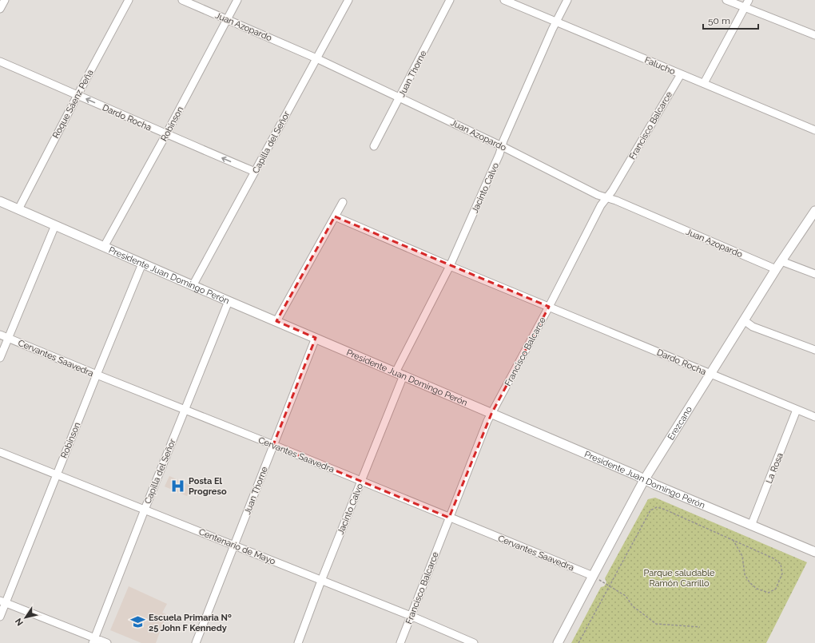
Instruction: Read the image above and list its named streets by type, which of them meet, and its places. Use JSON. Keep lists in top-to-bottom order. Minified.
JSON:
{"streets":{"street":["Juan Azopardo","Falucho","Juan Thorne","Roque Sáenz Peña","Dardo Rocha","Robinson","Francisco Balcarce","Capilla del Señor","Jacinto Calvo","Presidente Juan Domingo Perón","Cervantes Saavedra","Erezcano","La Rosa","Centenario de Mayo"]},"crossings":[["Juan Azopardo","Juan Thorne"],["Juan Azopardo","Robinson"],["Juan Azopardo","Francisco Balcarce"],["Juan Azopardo","Capilla del Señor"],["Juan Azopardo","Jacinto Calvo"],["Juan Azopardo","Erezcano"],["Falucho","Francisco Balcarce"],["Falucho","Jacinto Calvo"],["Juan Thorne","Presidente Juan Domingo Perón"],["Juan Thorne","Cervantes Saavedra"],["Juan Thorne","Centenario de Mayo"],["Roque Sáenz Peña","Dardo Rocha"],["Roque Sáenz Peña","Presidente Juan Domingo Perón"],["Dardo Rocha","Robinson"],["Dardo Rocha","Francisco Balcarce"],["Dardo Rocha","Capilla del Señor"],["Dardo Rocha","Jacinto Calvo"],["Dardo Rocha","Erezcano"],["Dardo Rocha","La Rosa"],["Robinson","Presidente Juan Domingo Perón"],["Robinson","Cervantes Saavedra"],["Robinson","Centenario de Mayo"],["Francisco Balcarce","Presidente Juan Domingo Perón"],["Francisco Balcarce","Cervantes Saavedra"],["Francisco Balcarce","Centenario de Mayo"],["Capilla del Señor","Presidente Juan Domingo Perón"],["Capilla del Señor","Cervantes Saavedra"],["Capilla del Señor","Centenario de Mayo"],["Jacinto Calvo","Presidente Juan Domingo Perón"],["Jacinto Calvo","Cervantes Saavedra"],["Jacinto Calvo","Centenario de Mayo"],["Presidente Juan Domingo Perón","Erezcano"],["Presidente Juan Domingo Perón","La Rosa"],["Cervantes Saavedra","Erezcano"]],"parks":["Parque saludable Ramón Carrillo"],"places":{"hospital":["Posta El Progreso"],"school or university":["Escuela Primaria Nº 25 John F Kennedy"]},"scale_bar":"50 m","north":"bottom left"}
